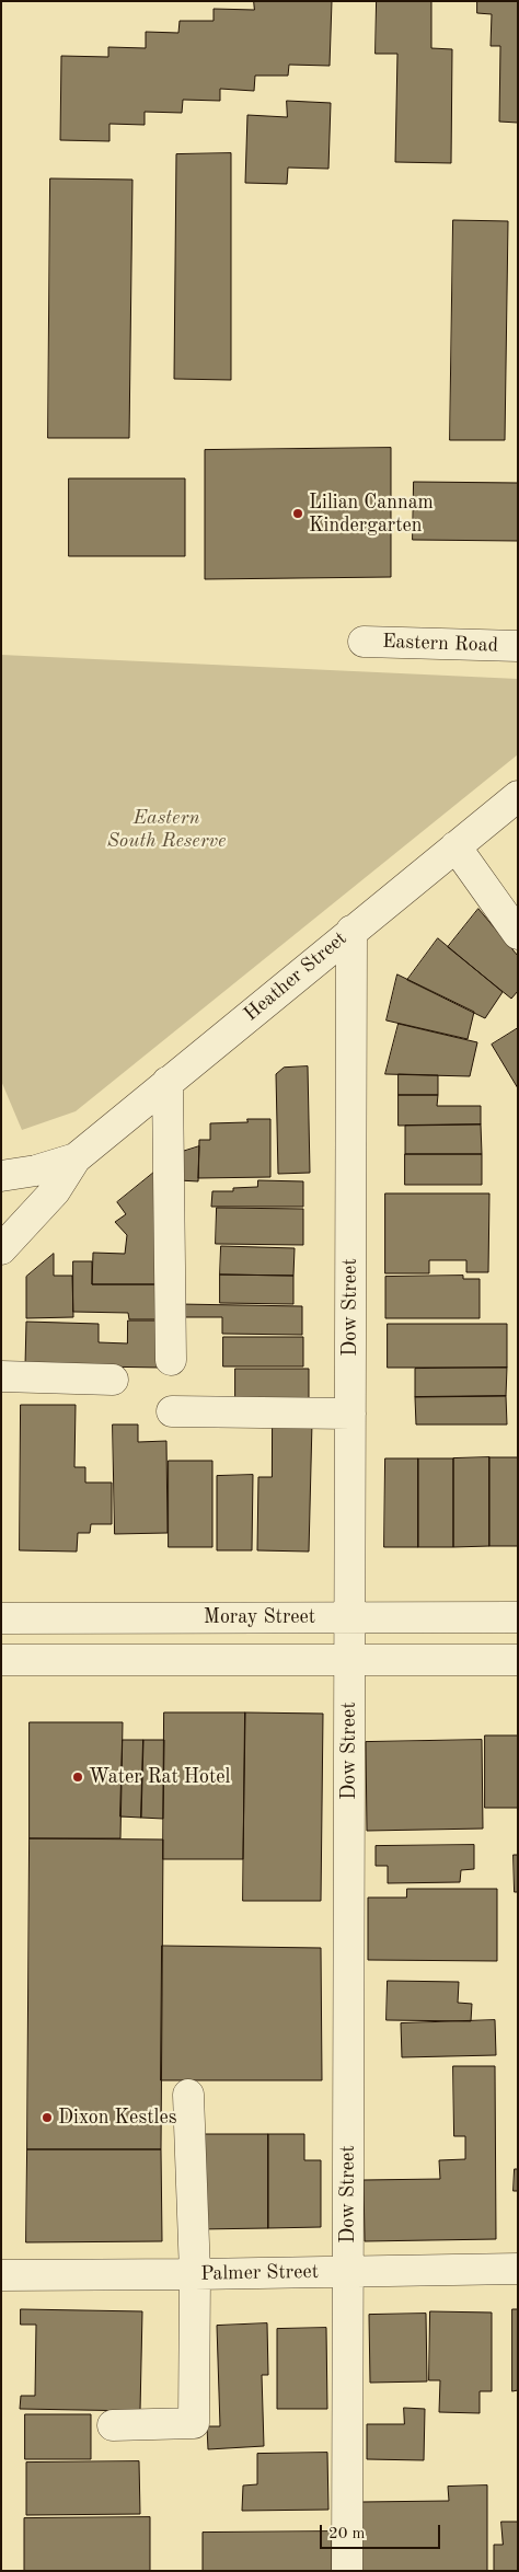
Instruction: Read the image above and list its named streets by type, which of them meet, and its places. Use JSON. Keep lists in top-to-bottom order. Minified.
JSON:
{"streets":{"street":["Eastern Road","Heather Street","Dow Street","Moray Street","Palmer Street"]},"crossings":[["Heather Street","Dow Street"],["Dow Street","Moray Street"],["Dow Street","Palmer Street"]],"parks":["Eastern South Reserve"],"places":["Lilian Cannam Kindergarten","Water Rat Hotel","Dixon Kestles"],"scale_bar":"20 m"}
